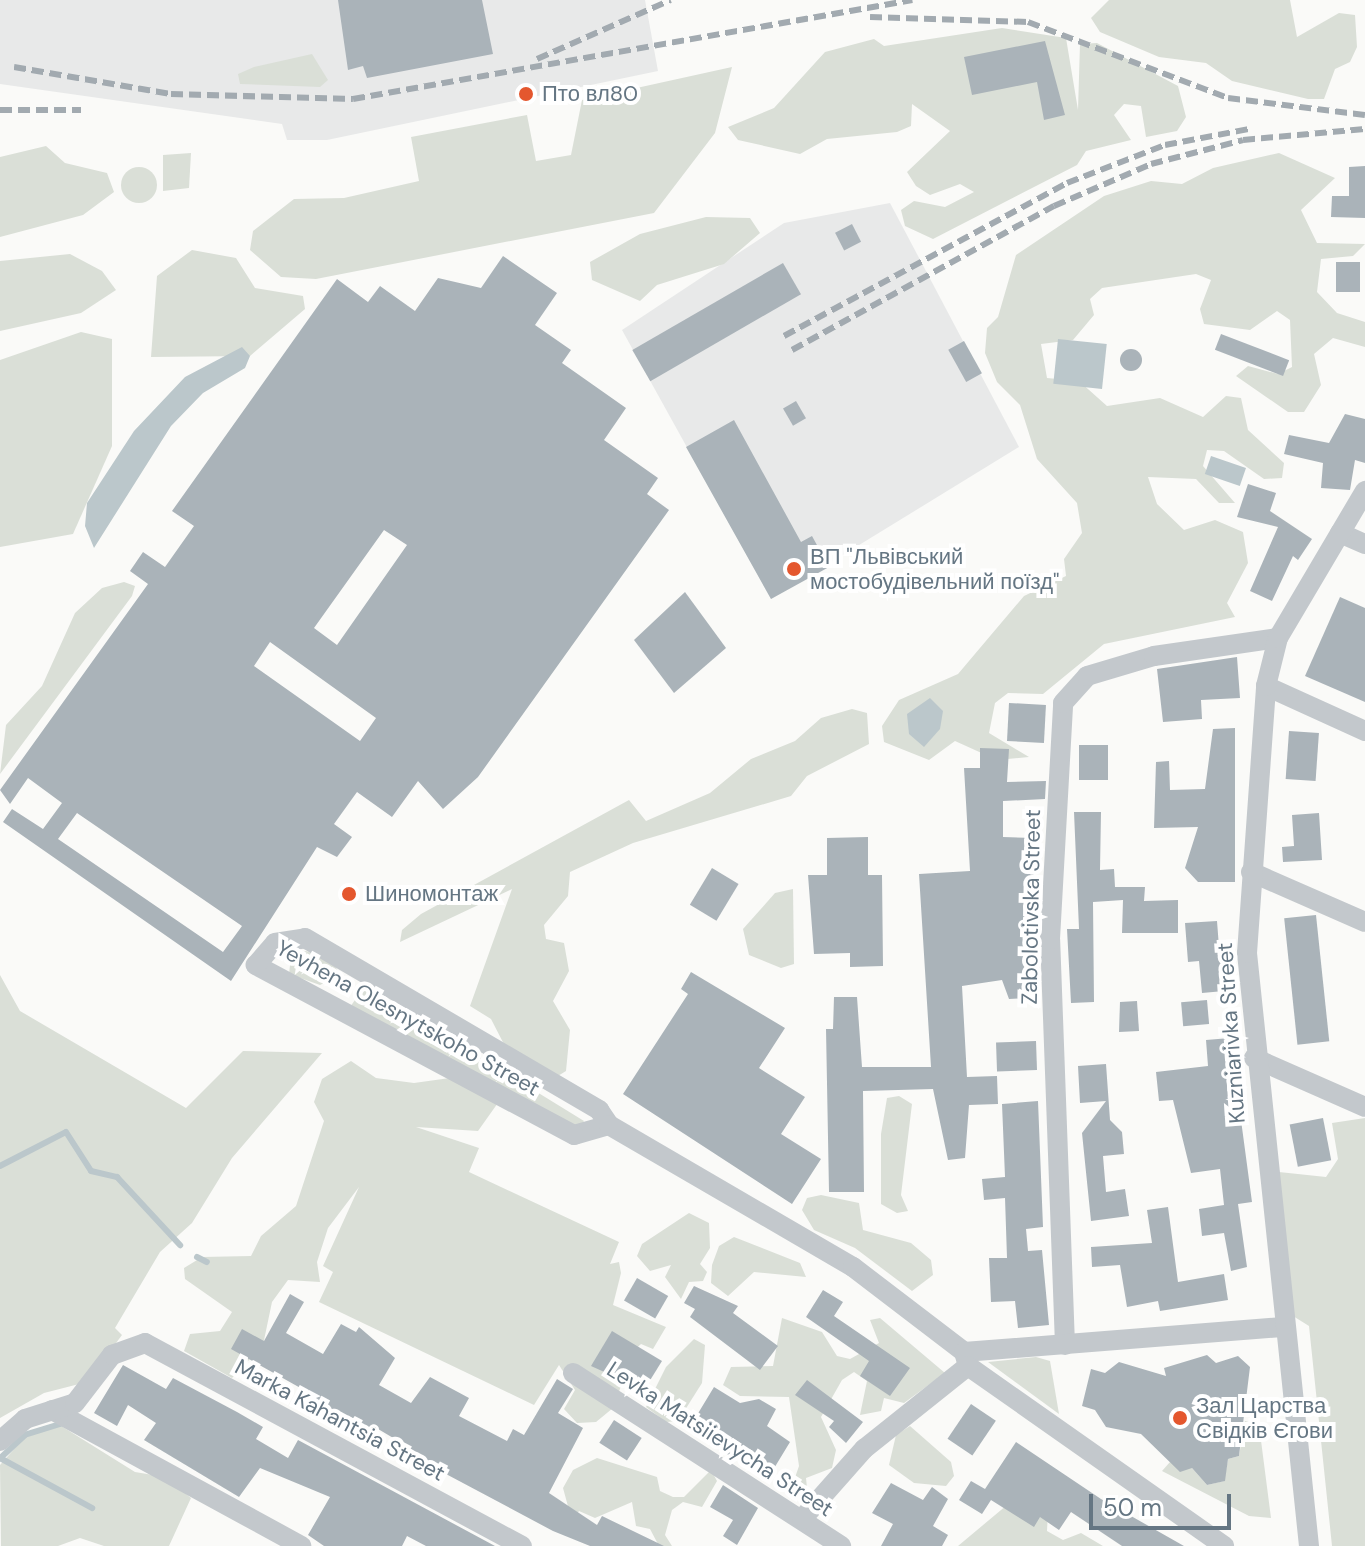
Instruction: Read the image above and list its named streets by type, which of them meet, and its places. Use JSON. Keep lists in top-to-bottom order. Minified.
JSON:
{"streets":{"street":["Zabolotivska Street","Yevhena Olesnytskoho Street","Kuzniarivka Street","Marka Kahantsia Street","Levka Matsiievycha Street"]},"crossings":[["Zabolotivska Street","Kuzniarivka Street"]],"places":["Пто вл80","ВП \"Львівський мостобудівельний поїзд\"","Шиномонтаж","Зал Царства Свідків Єгови"],"scale_bar":"50 m"}
